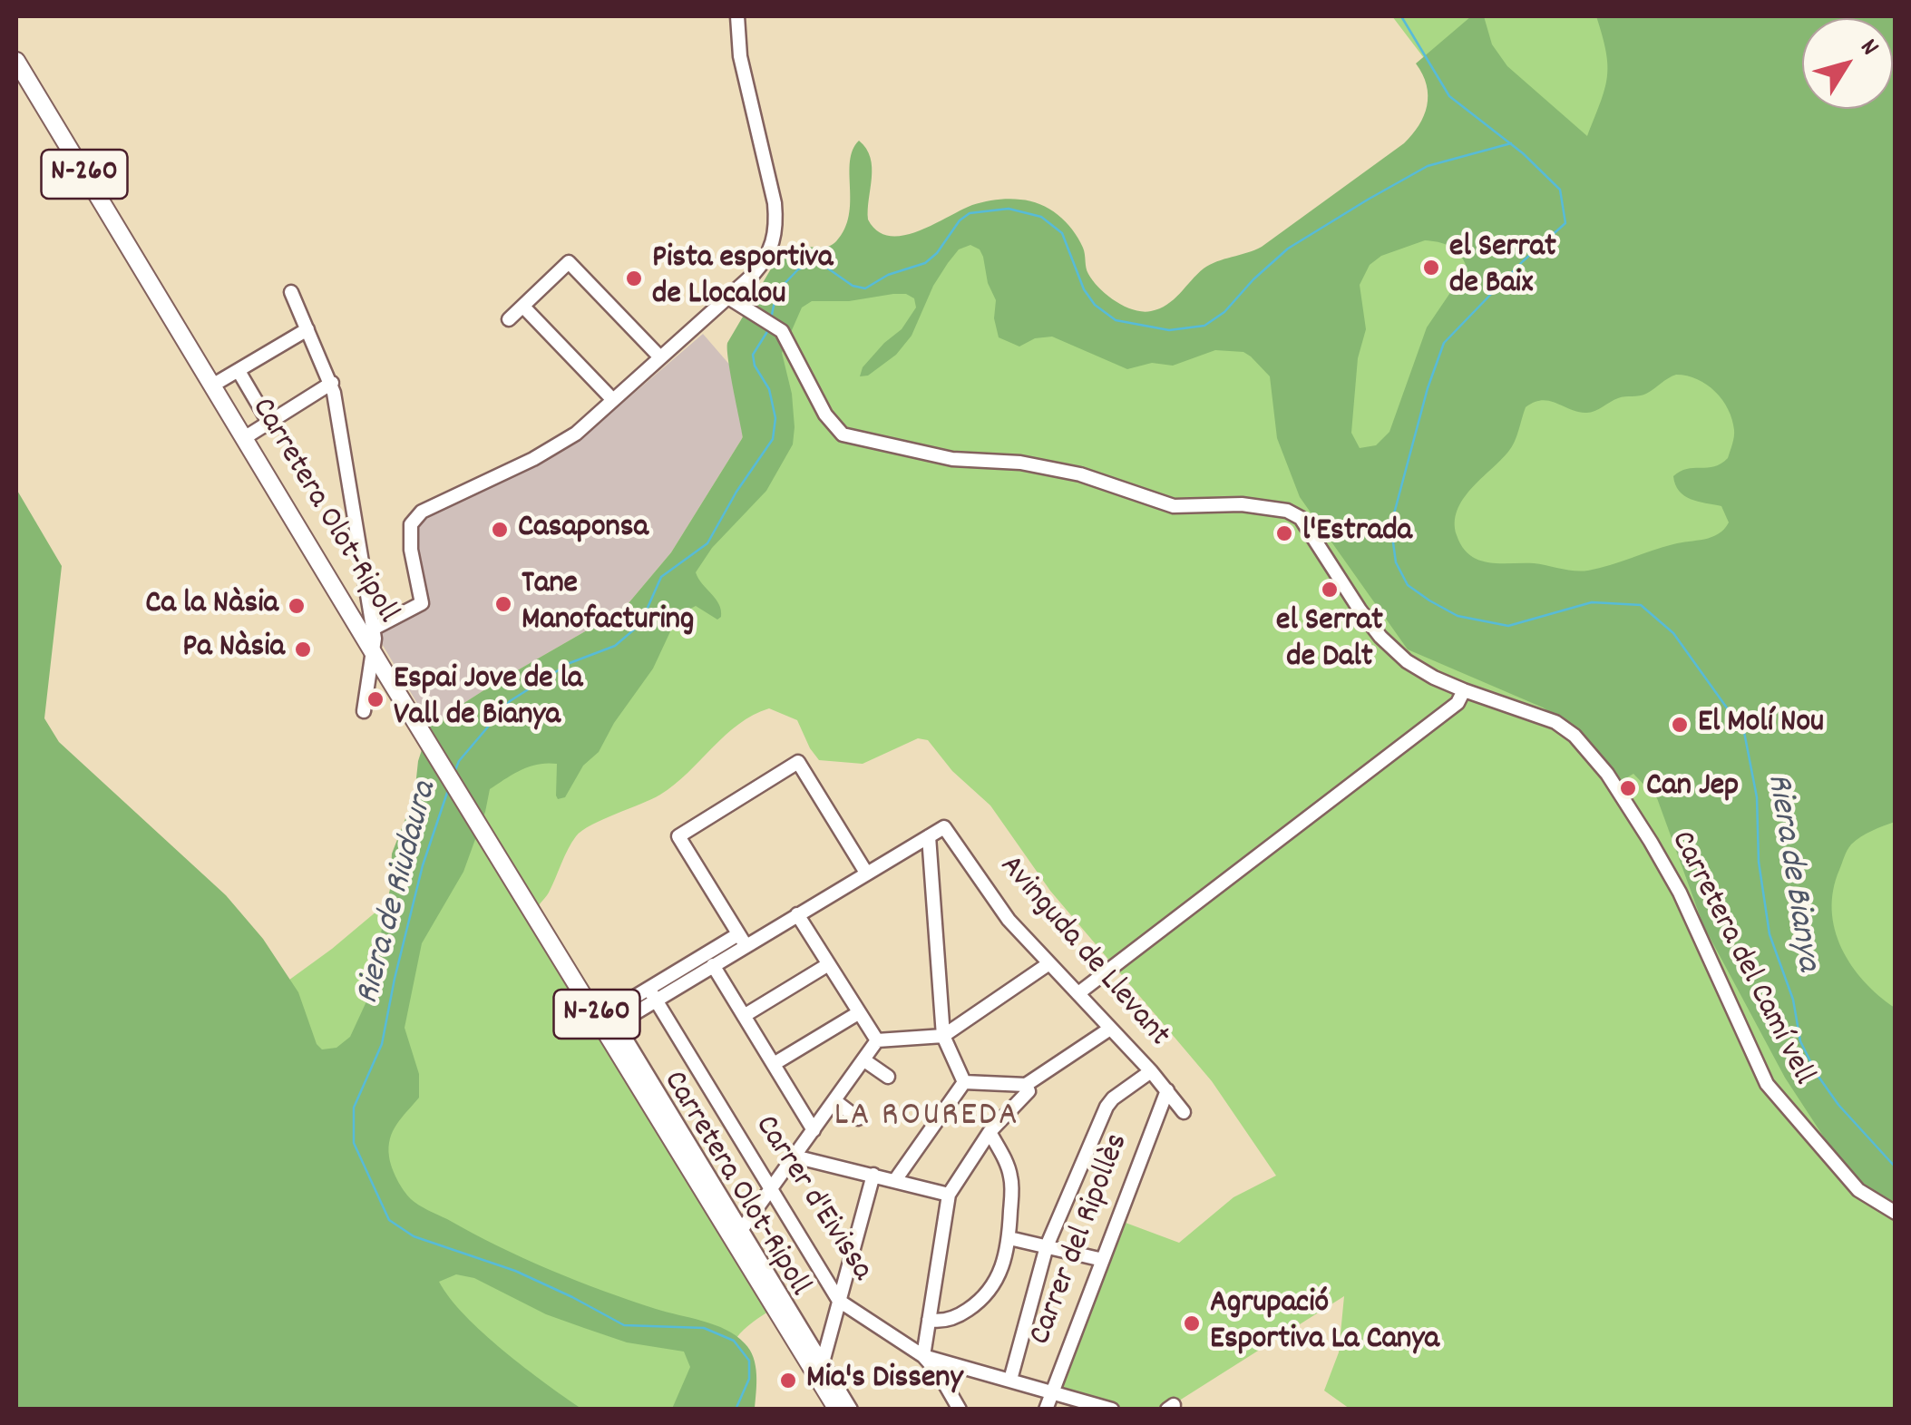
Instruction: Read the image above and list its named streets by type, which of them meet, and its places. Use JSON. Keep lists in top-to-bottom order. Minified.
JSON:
{"streets":{"main road":["N-260","Carretera Olot-Ripoll"],"street":["Avinguda de Llevant","Carretera del Camí vell","Carrer d'Eivissa","Carrer del Ripollès"]},"crossings":[["Avinguda de Llevant","Carrer del Ripollès"]],"districts":["LA ROUREDA"],"water":["Riera de Bianya","Riera de Riudaura"],"places":["el Serrat de Baix","Pista esportiva de Llocalou","Casaponsa","l'Estrada","el Serrat de Dalt","Tane Manofacturing","Ca la Nàsia","Pa Nàsia","Espai Jove de la Vall de Bianya","El Molí Nou","Can Jep","Agrupació Esportiva La Canya","Mia's Disseny"],"north":"top right"}
